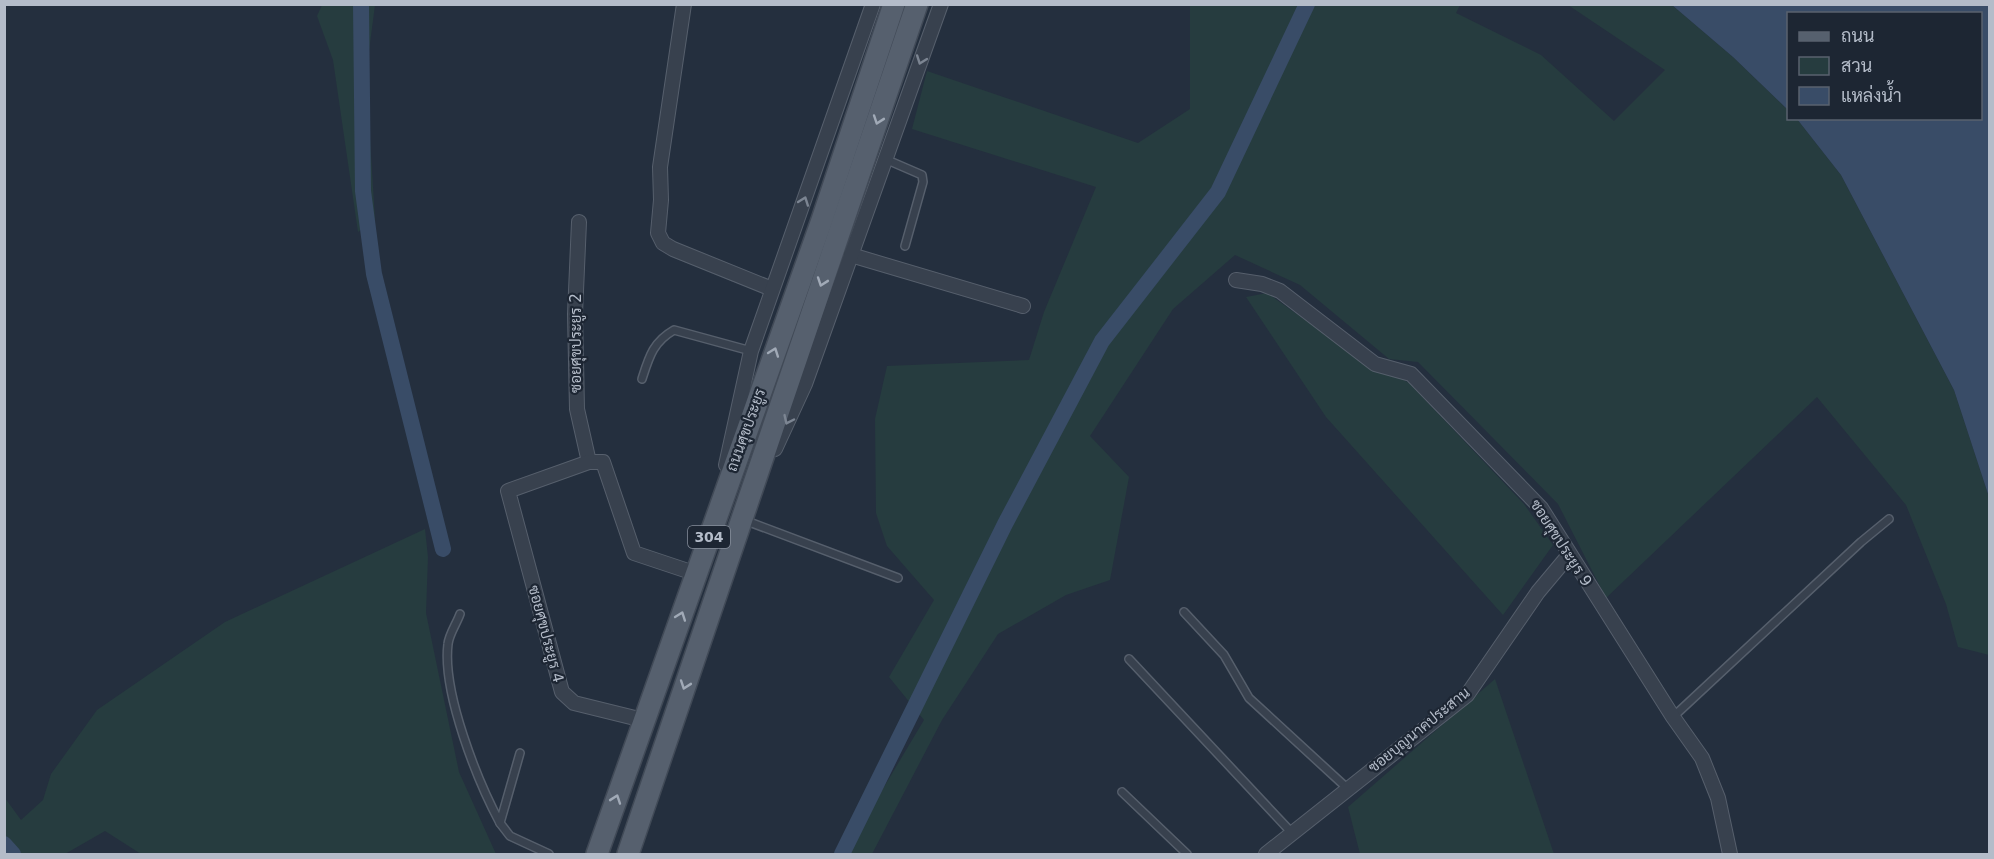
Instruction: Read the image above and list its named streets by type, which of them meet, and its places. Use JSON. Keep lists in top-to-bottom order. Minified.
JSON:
{"streets":{"main road":["ถนนศุขประยูร","304"],"street":["ซอยศุขประยูร 2","ซอยศุขประยูร 9","ซอยศุขประยูร 4","ซอยบุญนาคประสาน"]},"crossings":[["ซอยศุขประยูร 2","ซอยศุขประยูร 4"],["ถนนศุขประยูร","ซอยศุขประยูร 4"],["ซอยศุขประยูร 9","ซอยบุญนาคประสาน"]],"legend":["ถนน","สวน","แหล่งน้ำ"]}
